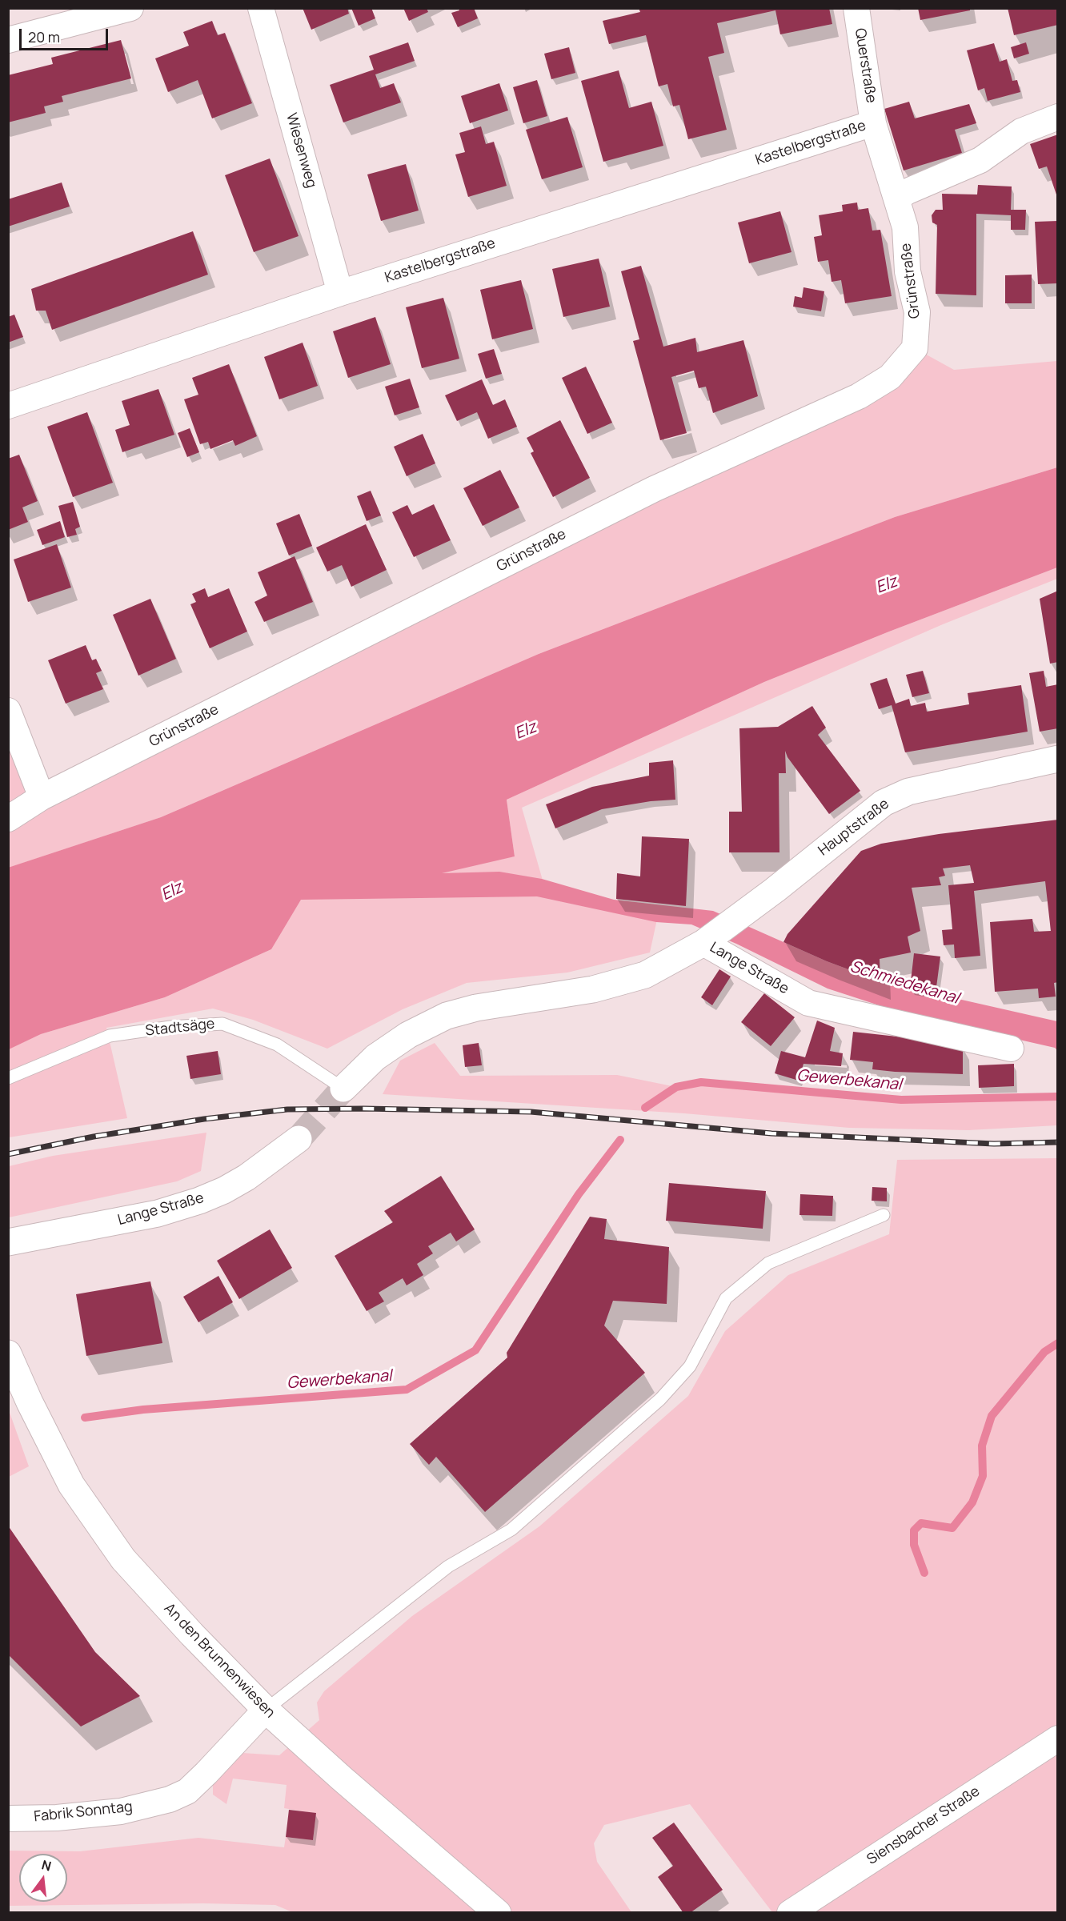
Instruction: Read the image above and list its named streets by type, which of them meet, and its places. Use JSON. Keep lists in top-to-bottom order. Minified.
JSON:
{"streets":{"street":["Querstraße","Kastelbergstraße","Wiesenweg","Grünstraße","Hauptstraße","Lange Straße","An den Brunnenwiesen","Fabrik Sonntag","Siensbacher Straße"],"lane":["Stadtsäge"]},"crossings":[["Querstraße","Kastelbergstraße"],["Querstraße","Grünstraße"],["Kastelbergstraße","Wiesenweg"],["Kastelbergstraße","Grünstraße"],["Hauptstraße","Lange Straße"],["Lange Straße","Stadtsäge"],["An den Brunnenwiesen","Fabrik Sonntag"]],"water":["Elz","Schmiedekanal","Gewerbekanal"],"scale_bar":"20 m","north":"top"}
